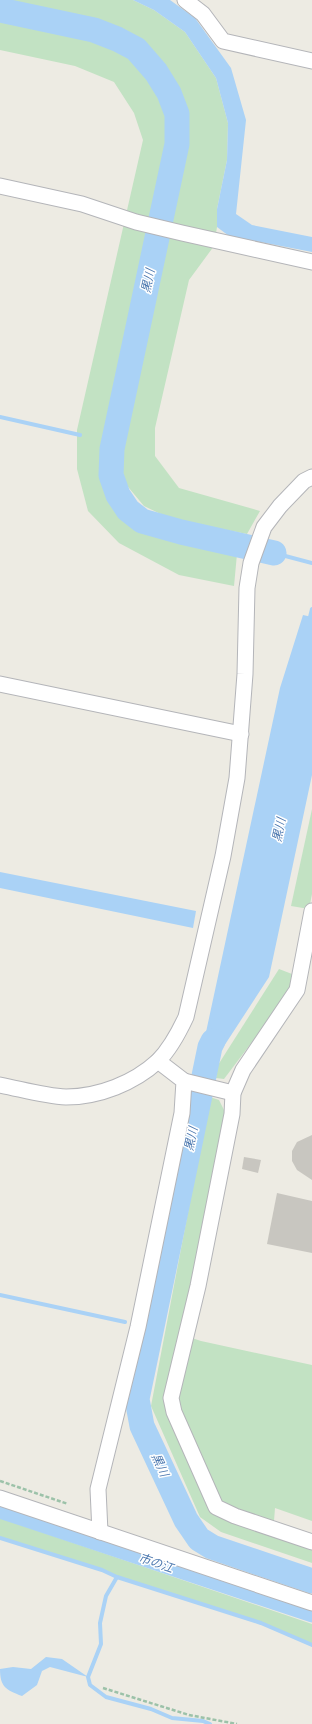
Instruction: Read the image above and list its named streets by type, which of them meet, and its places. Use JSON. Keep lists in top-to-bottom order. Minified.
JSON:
{"water":["黒川","市の江"]}
